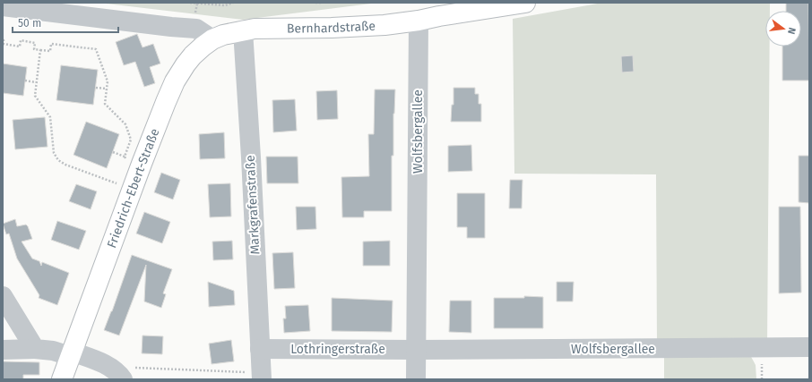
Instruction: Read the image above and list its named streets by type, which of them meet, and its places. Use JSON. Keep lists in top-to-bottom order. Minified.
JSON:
{"streets":{"main road":["Bernhardstraße","Friedrich-Ebert-Straße"],"street":["Wolfsbergallee","Markgrafenstraße","Lothringerstraße"]},"crossings":[["Bernhardstraße","Wolfsbergallee"],["Bernhardstraße","Friedrich-Ebert-Straße"],["Bernhardstraße","Markgrafenstraße"],["Wolfsbergallee","Lothringerstraße"],["Friedrich-Ebert-Straße","Markgrafenstraße"],["Markgrafenstraße","Lothringerstraße"]],"scale_bar":"50 m","north":"right"}
